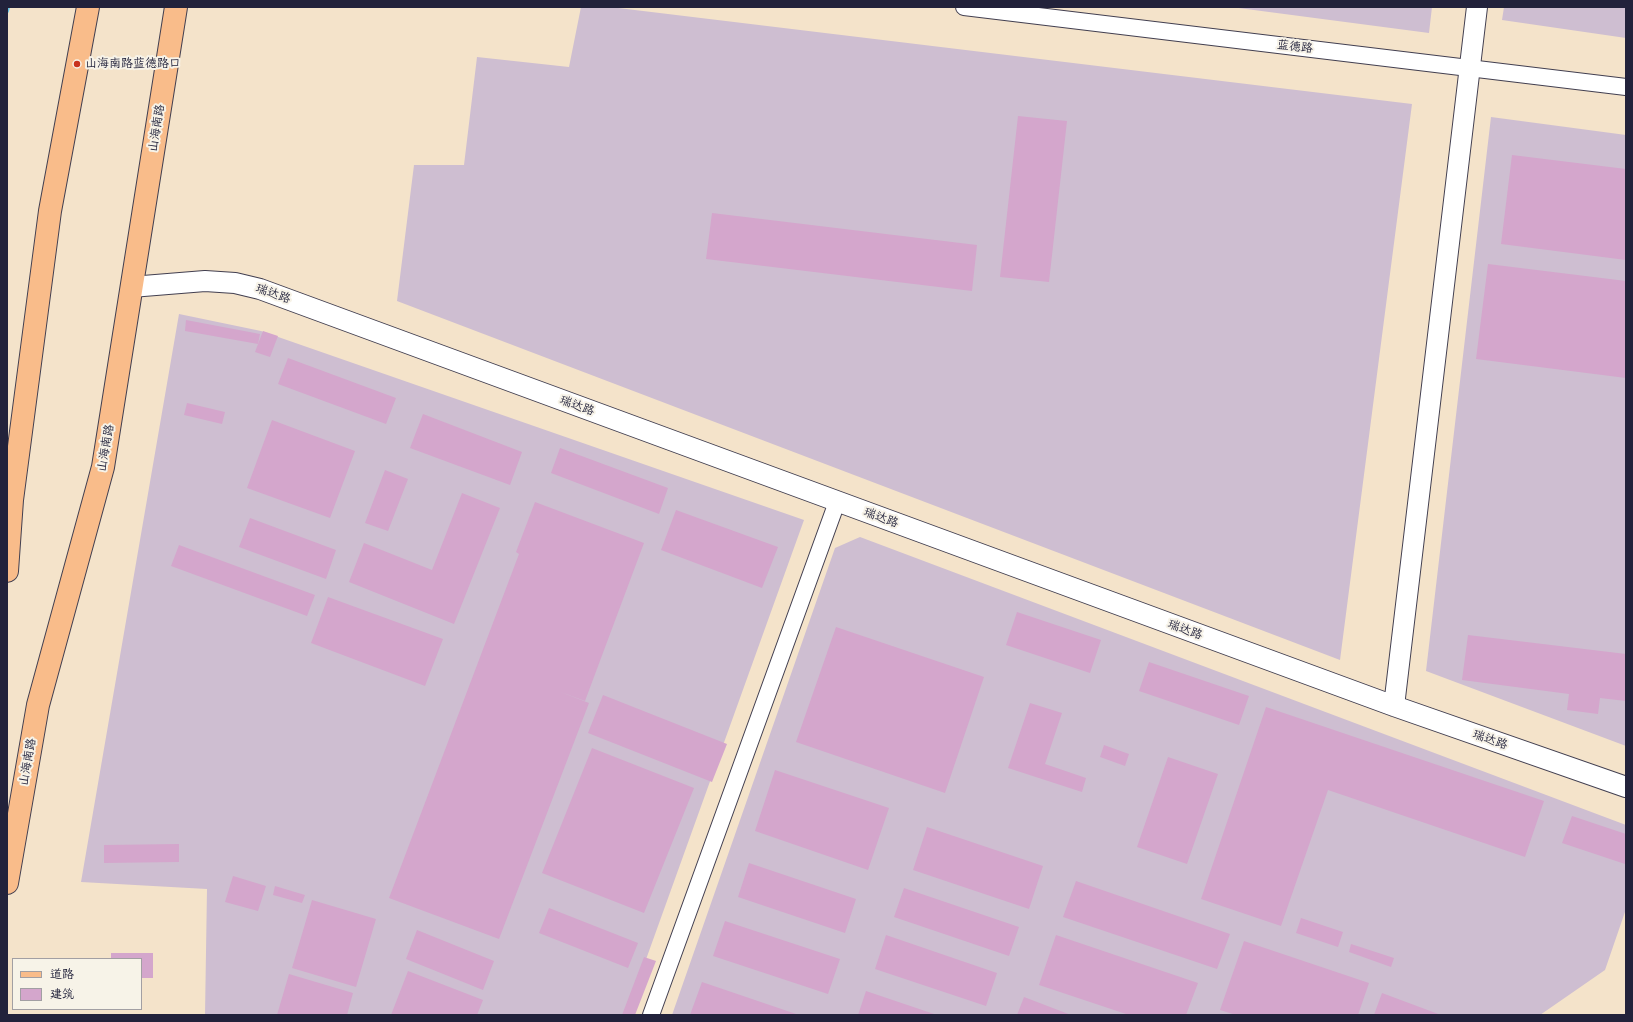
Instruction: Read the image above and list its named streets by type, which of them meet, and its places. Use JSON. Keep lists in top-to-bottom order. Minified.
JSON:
{"streets":{"main road":["山海南路"],"street":["蓝德路","瑞达路"]},"crossings":[["山海南路","瑞达路"]],"places":["山海南路蓝德路口"],"legend":["道路","建筑"]}
